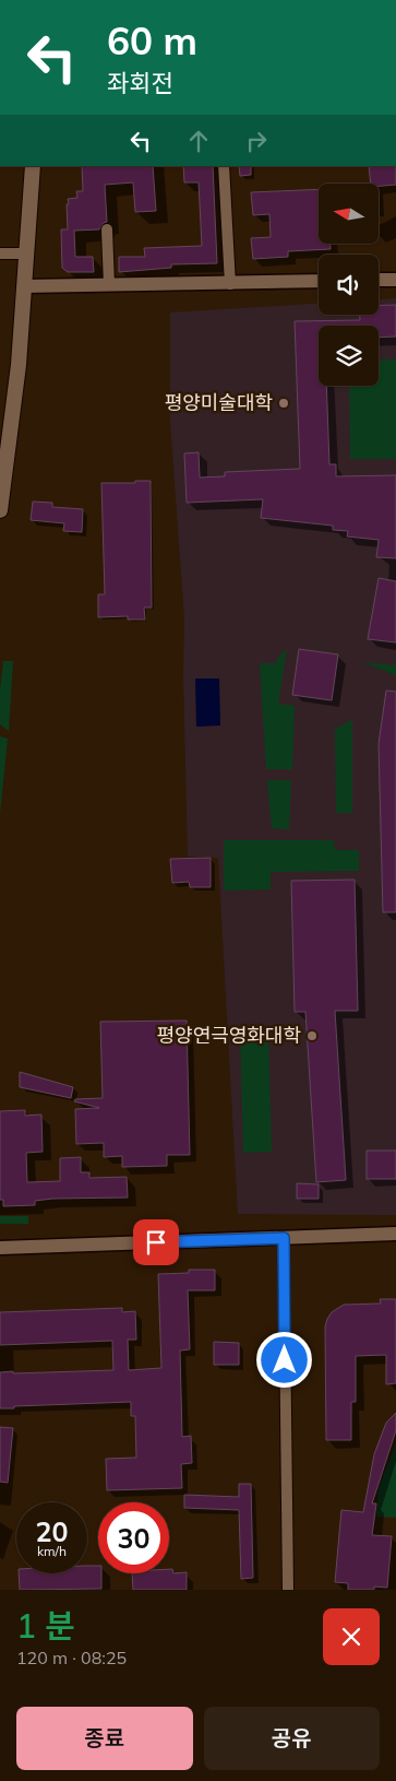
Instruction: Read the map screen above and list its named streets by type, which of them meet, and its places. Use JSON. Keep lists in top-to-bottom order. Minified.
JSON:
{"places":["평양미술대학","평양연극영화대학"],"north":"left","page":{"turn":["60 m","좌회전"],"speed":"20 km/h","limit":"30","heading":["1 분","120 m · 08:25"],"buttons":["종료","공유"]}}
